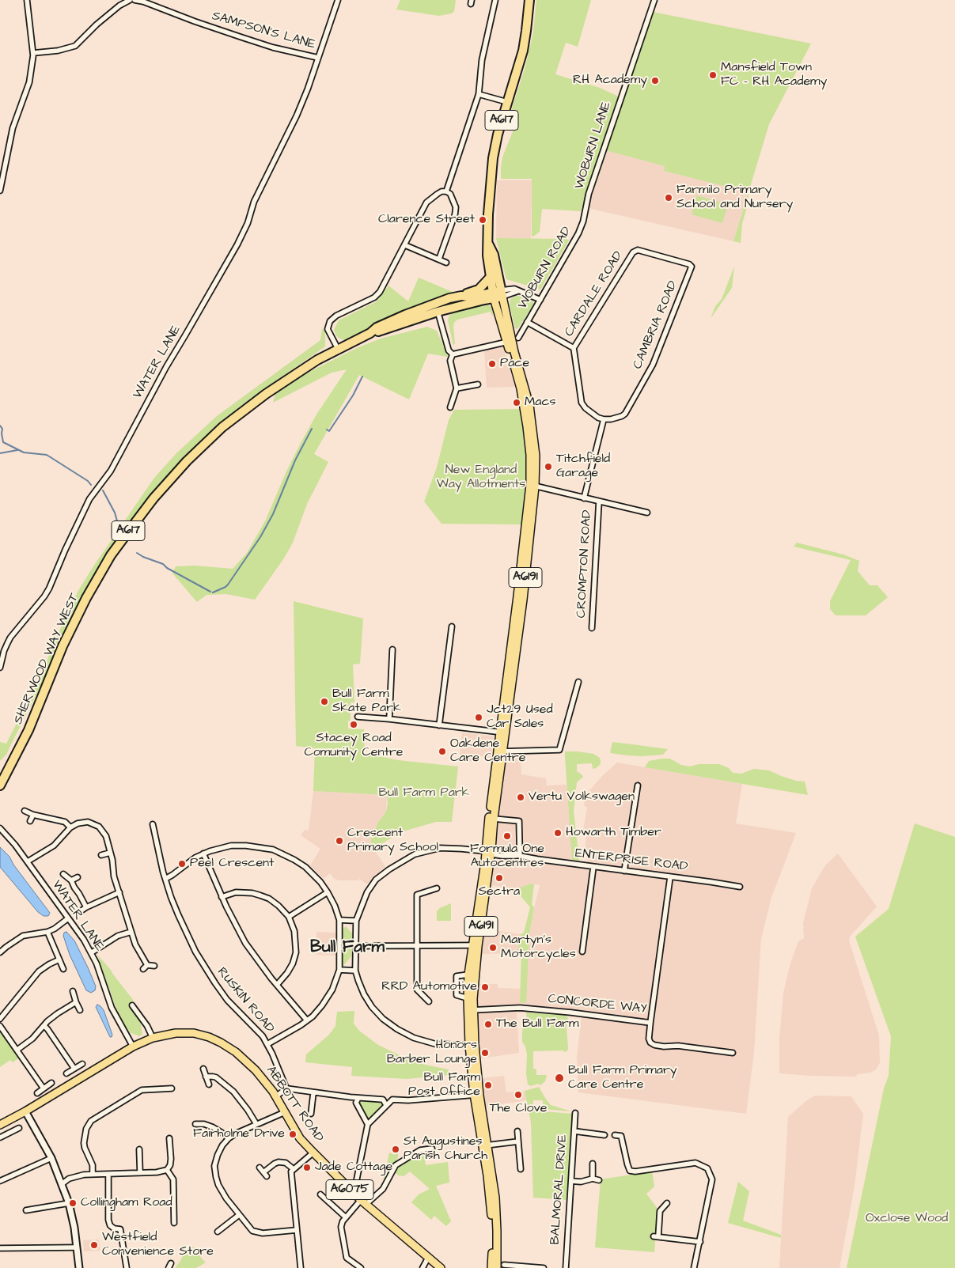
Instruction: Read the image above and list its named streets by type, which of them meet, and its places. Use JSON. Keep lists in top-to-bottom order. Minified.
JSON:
{"streets":{"highway":["A617","SHERWOOD WAY WEST"],"main road":["A6191","ABBOTT ROAD","A6075"],"street":["SAMPSON'S LANE","WOBURN LANE","WOBURN ROAD","CARDALE ROAD","CAMBRIA ROAD","WATER LANE","CROMPTON ROAD","ENTERPRISE ROAD","RUSKIN ROAD","CONCORDE WAY","BALMORAL DRIVE"]},"crossings":[["SAMPSON'S LANE","WATER LANE"],["A617","A6191"],["A617","SHERWOOD WAY WEST"],["WOBURN LANE","WOBURN ROAD"],["CARDALE ROAD","CAMBRIA ROAD"],["WATER LANE","ABBOTT ROAD"],["A6191","SHERWOOD WAY WEST"],["A6191","ENTERPRISE ROAD"],["A6191","CONCORDE WAY"],["ENTERPRISE ROAD","CONCORDE WAY"]],"districts":["Bull Farm"],"parks":["New England Way Allotments","Bull Farm Park","Oxclose Wood"],"places":["Mansfield Town FC - RH Academy","RH Academy","Farmilo Primary School and Nursery","Clarence Street","Pace","Macs","Titchfield Garage","Bull Farm Skate Park","Jct29 Used Car Sales","Stacey Road Comunity Centre","Oakdene Care Centre","Vertu Volkswagen","Howarth Timber","Formula One Autocentres","Crescent Primary School","Peel Crescent","Sectra","Martyn's Motorcycles","RRD Automotive","The Bull Farm","Honors Barber Lounge","Bull Farm Primary Care Centre","Bull Farm Post Office","The Clove","Fairholme Drive","St Augustines Parish Church","Jade Cottage","Collingham Road","Westfield Convenience Store"]}
